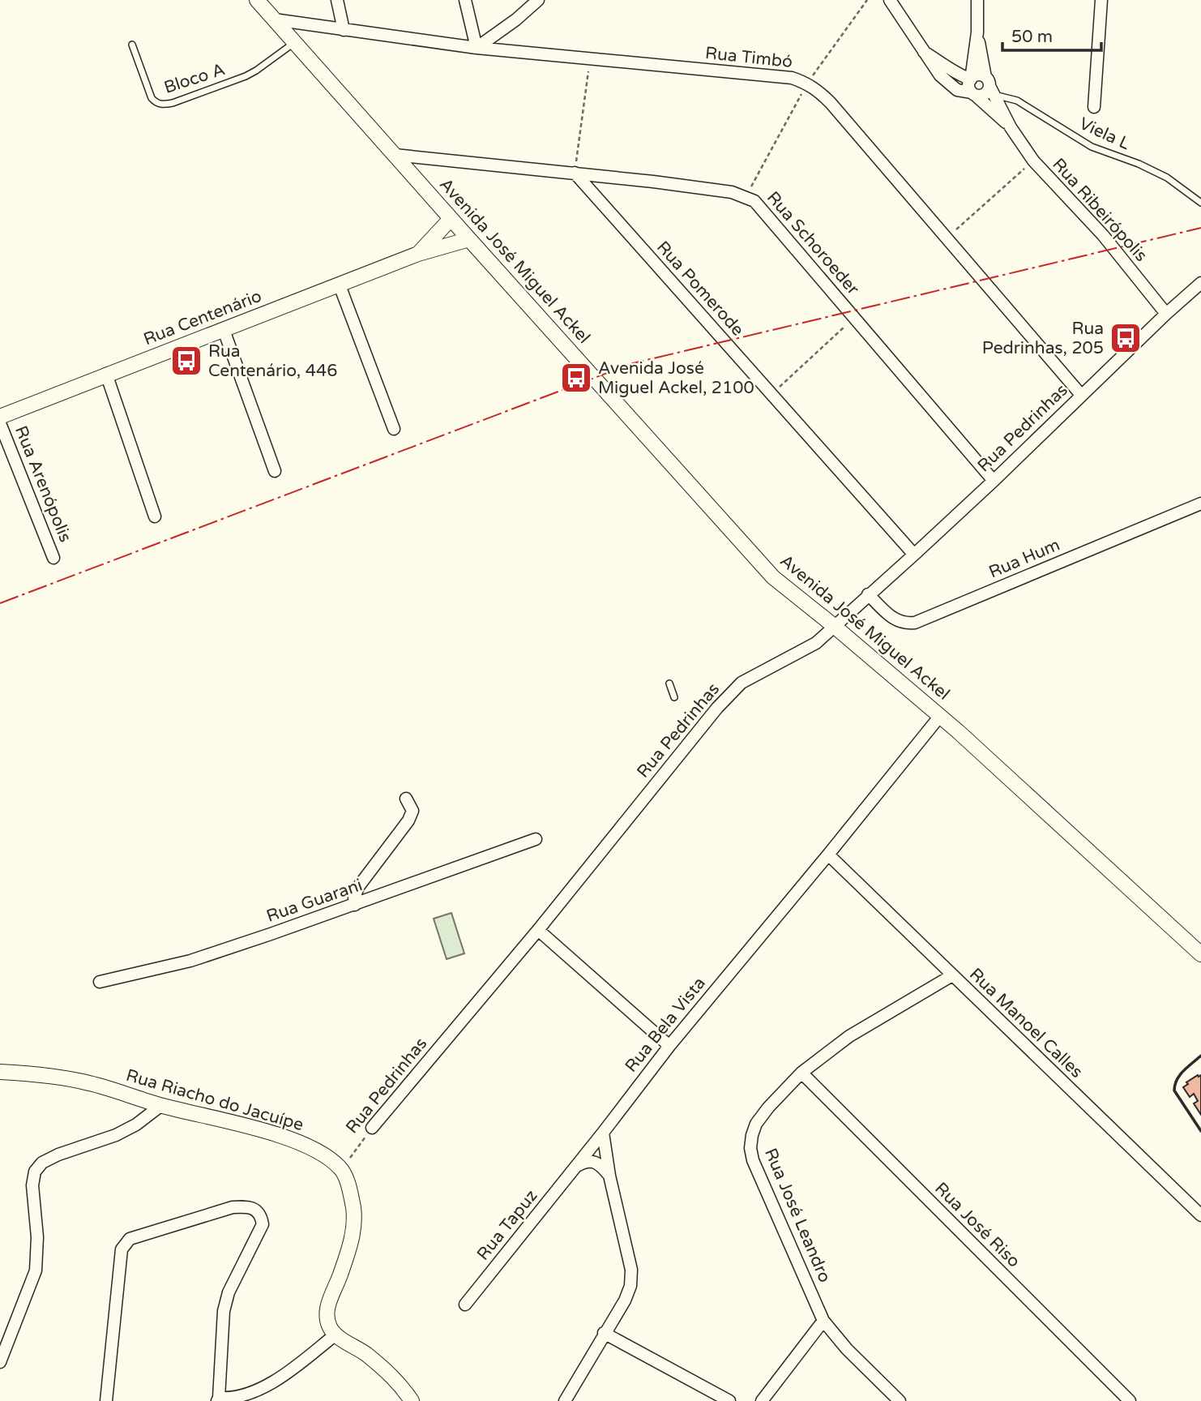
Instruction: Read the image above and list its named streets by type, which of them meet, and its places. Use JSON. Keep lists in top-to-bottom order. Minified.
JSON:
{"streets":{"street":["Rua Timbó","Rua Ribeirópolis","Rua Schoroeder","Avenida José Miguel Ackel","Rua Pomerode","Rua Centenário","Rua Pedrinhas","Rua Arenópolis","Rua Hum","Rua Guarani","Rua Manoel Calles","Rua Bela Vista","Rua Riacho do Jacuípe","Rua José Leandro","Rua Tapuz","Rua José Riso"],"lane":["Bloco A","Viela L"]},"crossings":[["Rua Timbó","Avenida José Miguel Ackel"],["Rua Timbó","Rua Pedrinhas"],["Bloco A","Avenida José Miguel Ackel"],["Viela L","Rua Ribeirópolis"],["Rua Ribeirópolis","Rua Pedrinhas"],["Rua Schoroeder","Avenida José Miguel Ackel"],["Rua Schoroeder","Rua Pomerode"],["Rua Schoroeder","Rua Pedrinhas"],["Avenida José Miguel Ackel","Rua Centenário"],["Avenida José Miguel Ackel","Rua Pedrinhas"],["Avenida José Miguel Ackel","Rua Bela Vista"],["Rua Pomerode","Rua Pedrinhas"],["Rua Pedrinhas","Rua Hum"],["Rua Pedrinhas","Rua Riacho do Jacuípe"],["Rua Manoel Calles","Rua Bela Vista"],["Rua Manoel Calles","Rua José Leandro"],["Rua Bela Vista","Rua Tapuz"],["Rua José Leandro","Rua José Riso"]],"places":{"bus stop":["Rua Pedrinhas, 205","Rua Centenário, 446","Avenida José Miguel Ackel, 2100"]},"scale_bar":"50 m"}
